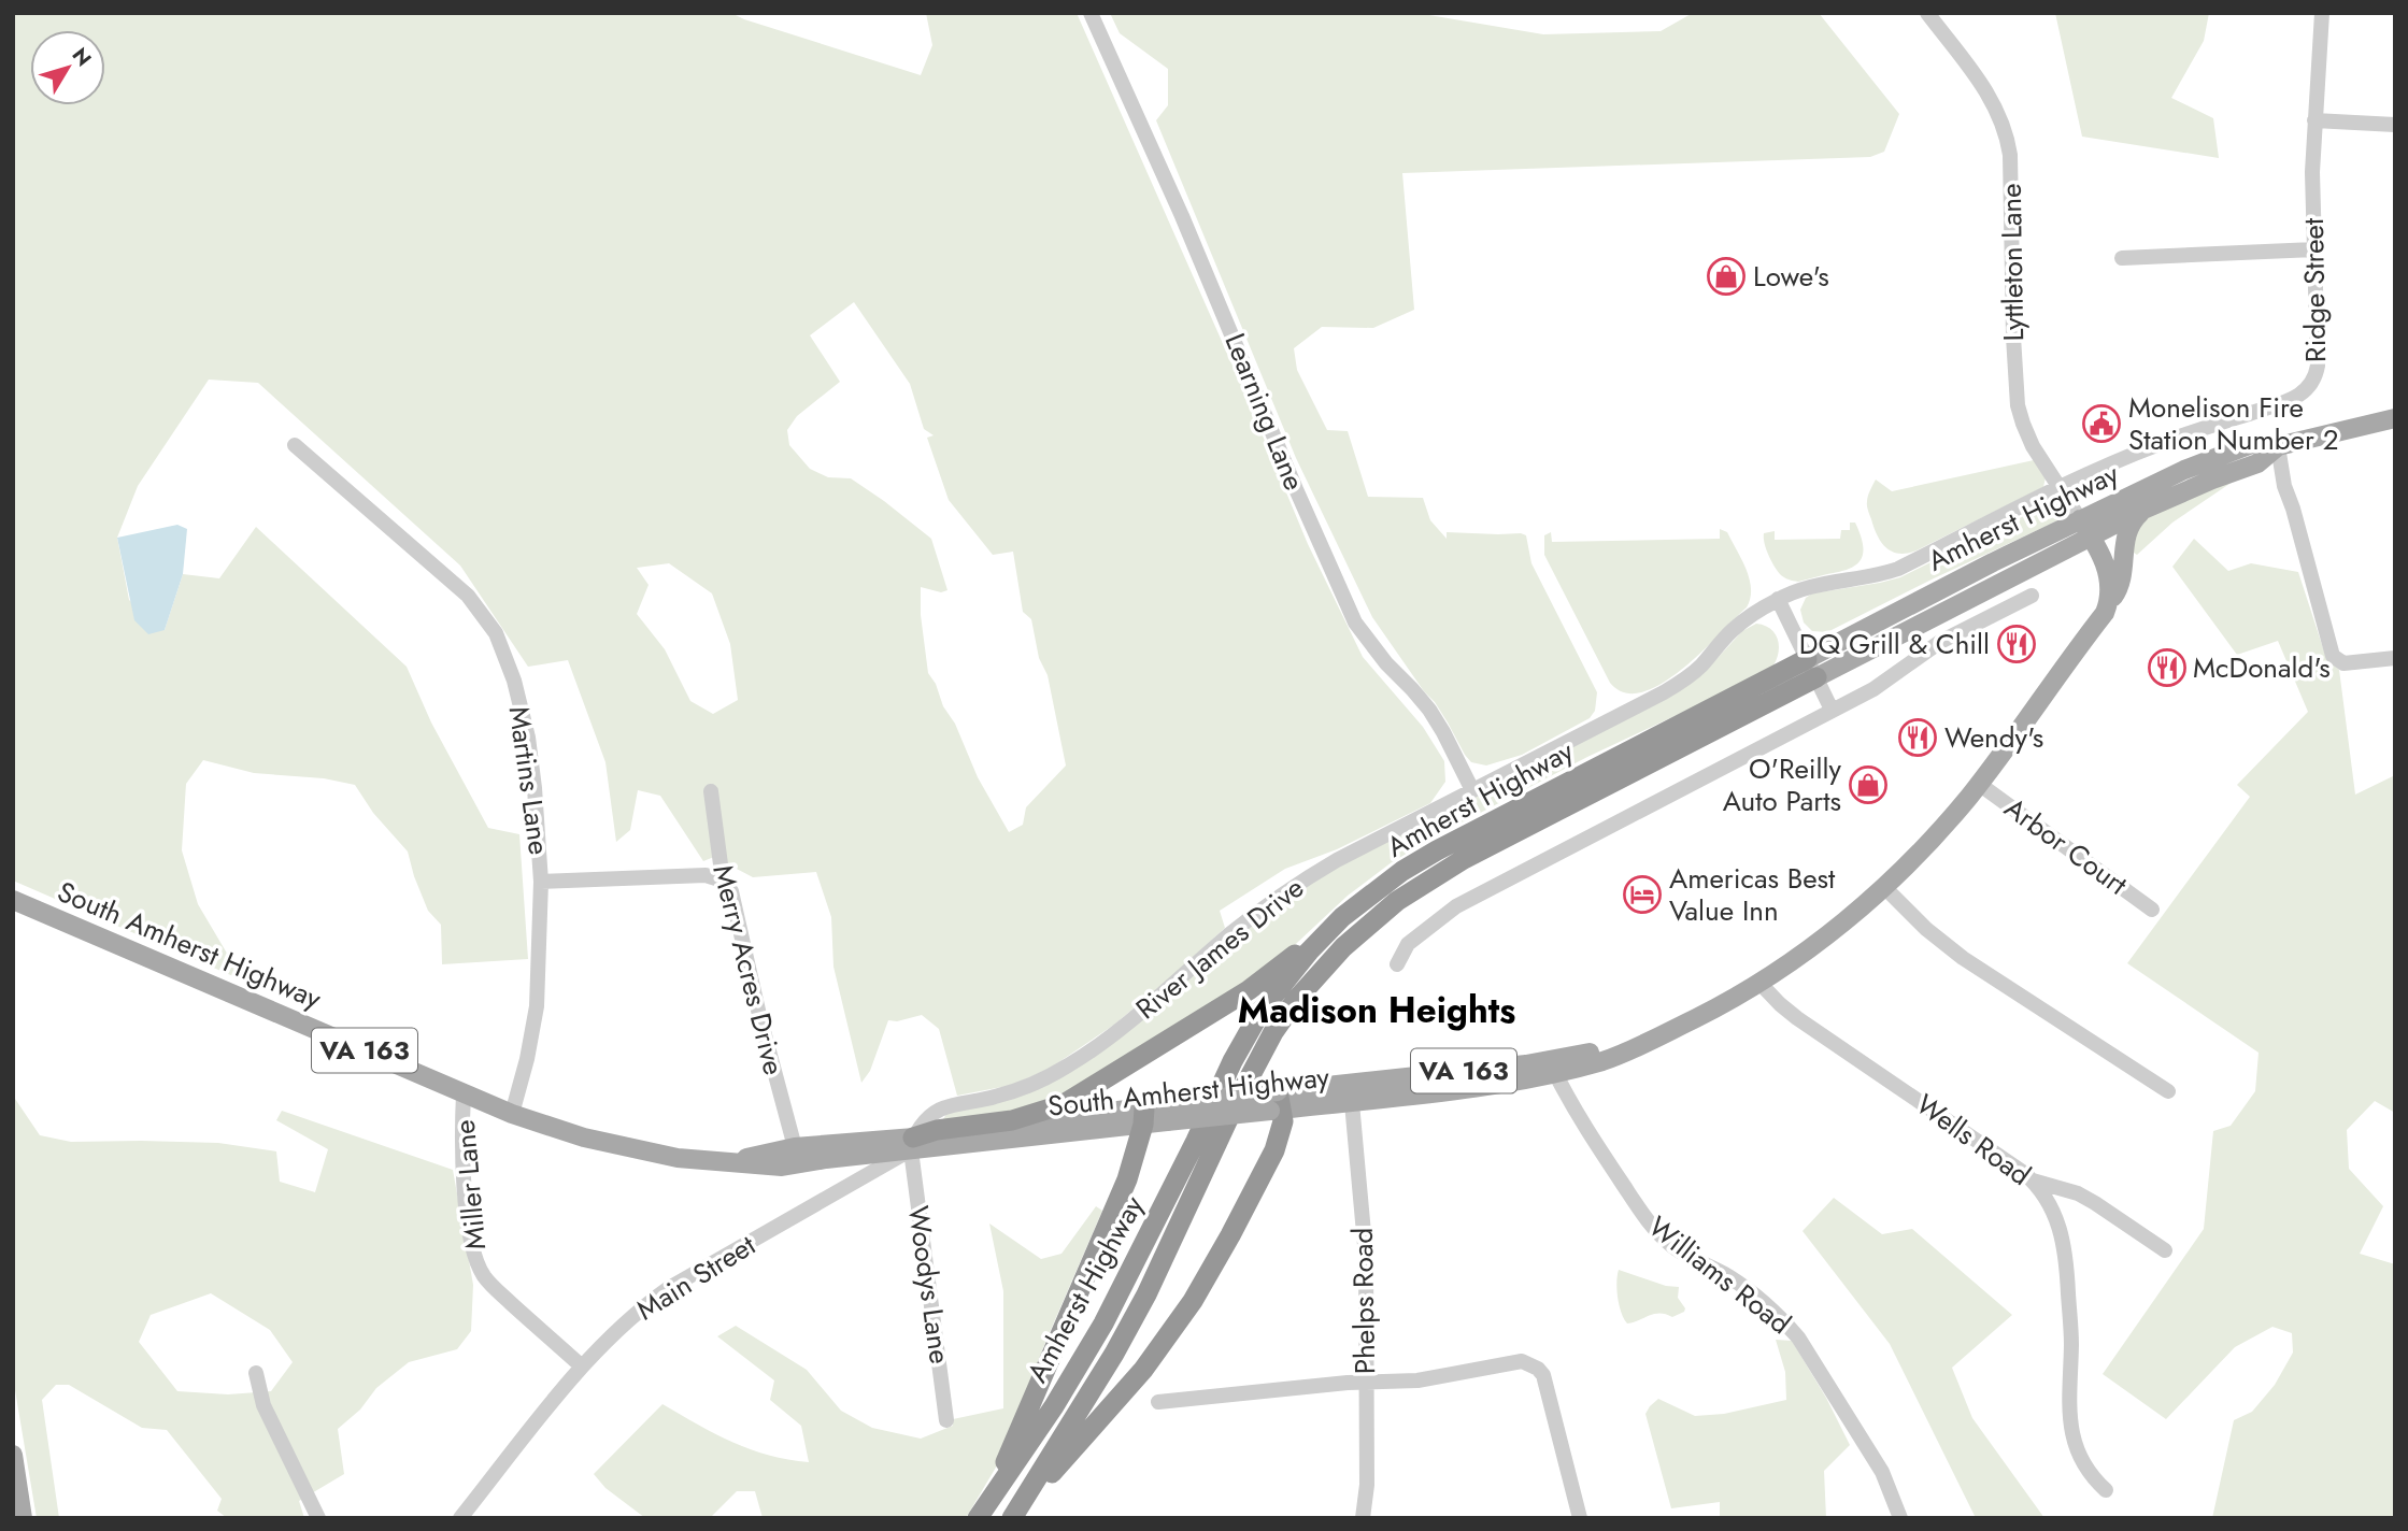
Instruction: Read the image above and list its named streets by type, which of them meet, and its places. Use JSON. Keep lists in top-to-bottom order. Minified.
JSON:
{"streets":{"highway":["Amherst Highway"],"main road":["South Amherst Highway","VA 163"],"street":["Lyttleton Lane","Ridge Street","Learning Lane","Martins Lane","Arbor Court","River James Drive","Merry Acres Drive","Wells Road","Miller Lane","Williams Road","Main Street","Woodys Lane","Phelps Road"]},"crossings":[["Lyttleton Lane","Ridge Street"],["Lyttleton Lane","Amherst Highway"],["Lyttleton Lane","River James Drive"],["Ridge Street","River James Drive"],["Learning Lane","River James Drive"],["Amherst Highway","South Amherst Highway"],["Martins Lane","South Amherst Highway"],["Arbor Court","South Amherst Highway"],["South Amherst Highway","River James Drive"],["South Amherst Highway","Merry Acres Drive"],["South Amherst Highway","Wells Road"],["South Amherst Highway","Miller Lane"],["South Amherst Highway","Williams Road"],["South Amherst Highway","Main Street"],["South Amherst Highway","Woodys Lane"],["South Amherst Highway","Phelps Road"],["River James Drive","Main Street"],["River James Drive","Woodys Lane"],["Miller Lane","Main Street"],["Main Street","Woodys Lane"]],"districts":["Madison Heights"],"places":{"shop":["Lowe's","O'Reilly Auto Parts"],"public building":["Monelison Fire Station Number 2"],"restaurant":["DQ Grill & Chill","McDonald's","Wendy's"],"hotel":["Americas Best Value Inn"]},"north":"top right"}
